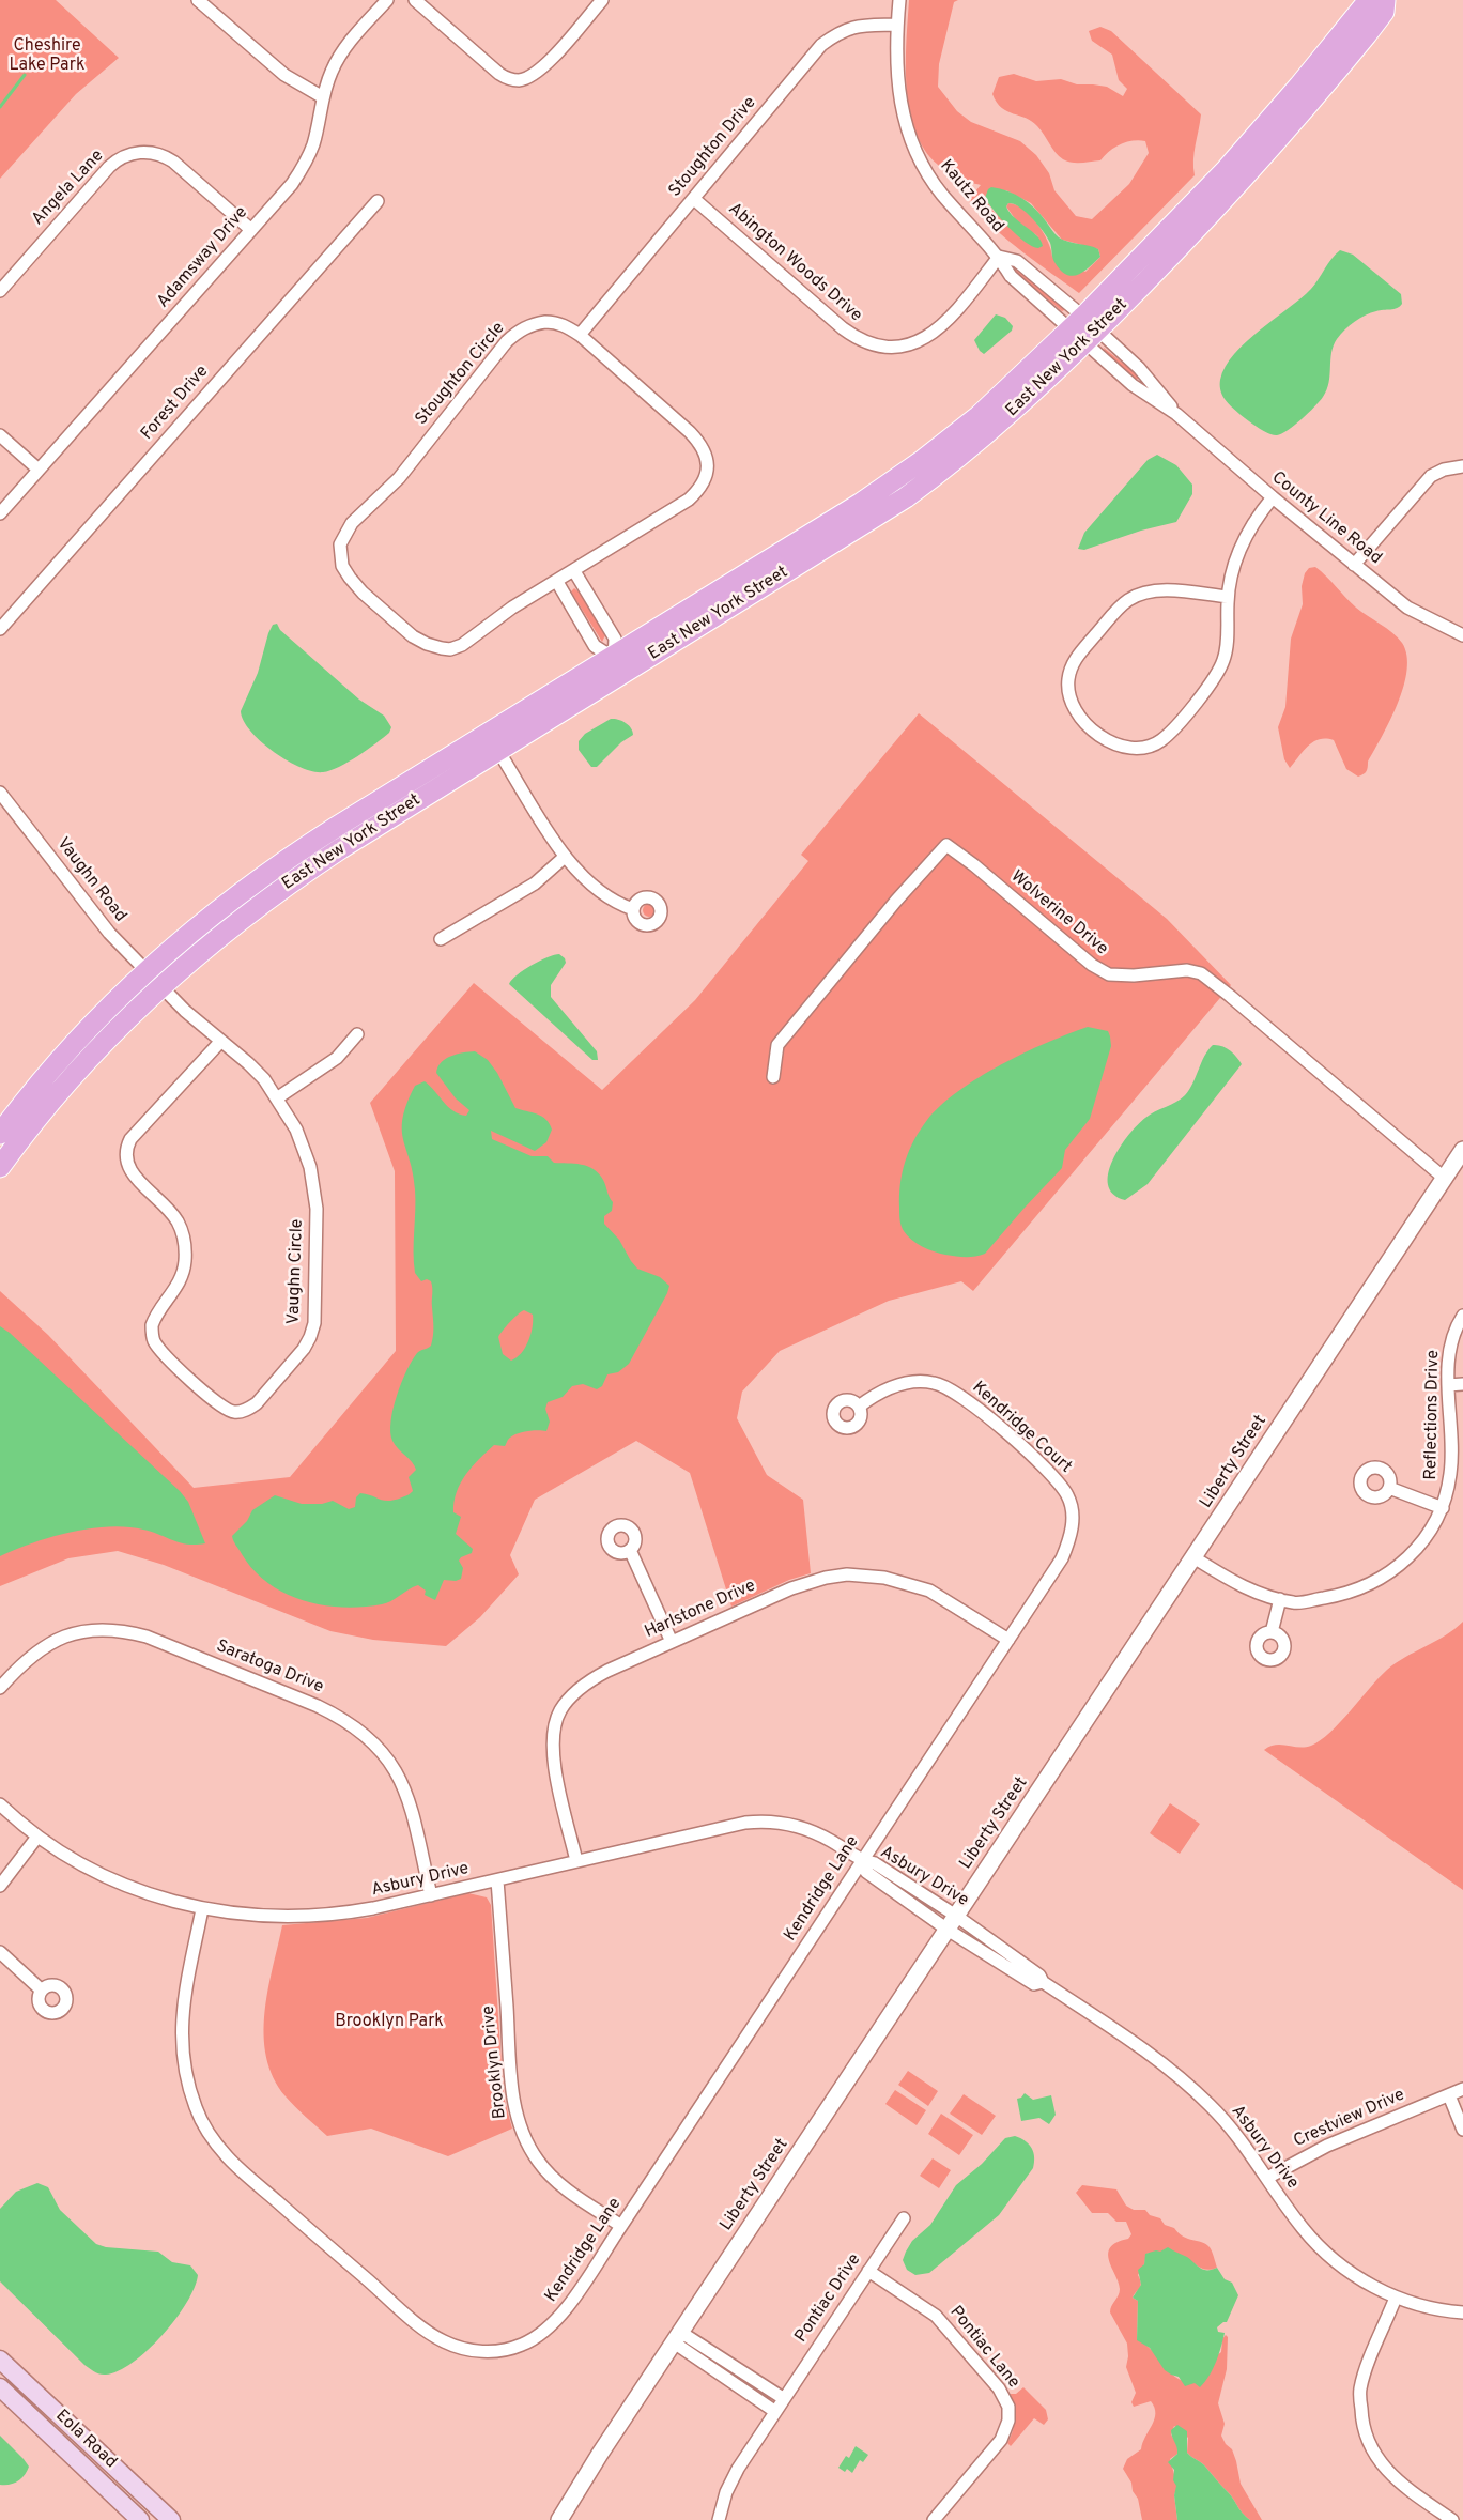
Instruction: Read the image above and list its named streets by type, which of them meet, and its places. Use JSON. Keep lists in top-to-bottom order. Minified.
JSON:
{"streets":{"main road":["East New York Street","Eola Road"],"street":["Stoughton Drive","Angela Lane","Kautz Road","Adamsway Drive","Abington Woods Drive","Stoughton Circle","Forest Drive","County Line Road","Vaughn Road","Wolverine Drive","Vaughn Circle","Reflections Drive","Kendridge Court","Liberty Street","Harlstone Drive","Saratoga Drive","Asbury Drive","Kendridge Lane","Brooklyn Drive","Crestview Drive","Pontiac Drive","Pontiac Lane"]},"crossings":[["Stoughton Drive","Kautz Road"],["Stoughton Drive","Abington Woods Drive"],["Stoughton Drive","Stoughton Circle"],["Angela Lane","Adamsway Drive"],["Kautz Road","Abington Woods Drive"],["Kautz Road","East New York Street"],["Kautz Road","County Line Road"],["East New York Street","County Line Road"],["East New York Street","Vaughn Road"],["East New York Street","Vaughn Circle"],["Vaughn Road","Vaughn Circle"],["Wolverine Drive","Liberty Street"],["Reflections Drive","Liberty Street"],["Kendridge Court","Harlstone Drive"],["Kendridge Court","Kendridge Lane"],["Liberty Street","Asbury Drive"],["Harlstone Drive","Asbury Drive"],["Harlstone Drive","Kendridge Lane"],["Saratoga Drive","Asbury Drive"],["Asbury Drive","Kendridge Lane"],["Asbury Drive","Brooklyn Drive"],["Asbury Drive","Crestview Drive"],["Kendridge Lane","Brooklyn Drive"],["Pontiac Drive","Pontiac Lane"]],"parks":["Cheshire Lake Park","Brooklyn Park"]}
